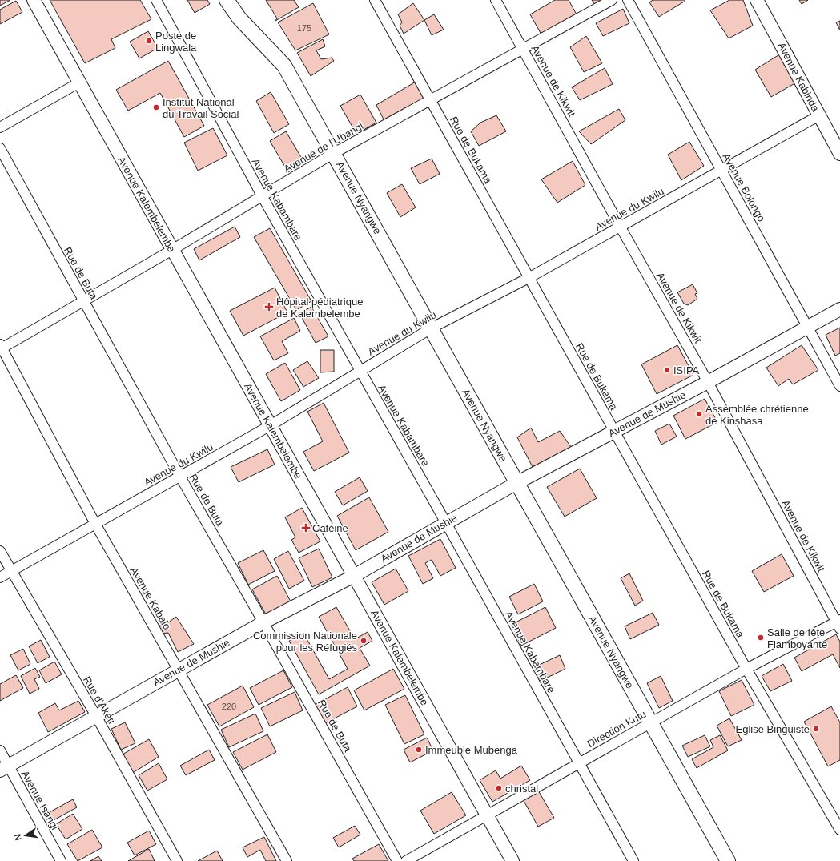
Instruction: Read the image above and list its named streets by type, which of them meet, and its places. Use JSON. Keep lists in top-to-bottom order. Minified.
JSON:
{"streets":{"main road":["Avenue Nyangwe"],"street":["Avenue Kabinda","Avenue de Kikwit","Avenue de l'Ubangi","Rue de Bukama","Avenue Bolongo","Avenue Kabambare","Avenue Kalembelembe","Avenue du Kwilu","Rue de Buta","Avenue de Mushie","Avenue Kabalo","Rue d'Aketi","Direction Kutu","Avenue Isangi"]},"crossings":[["Avenue Kabinda","Avenue du Kwilu"],["Avenue de Kikwit","Avenue de l'Ubangi"],["Avenue de Kikwit","Avenue du Kwilu"],["Avenue de Kikwit","Avenue de Mushie"],["Avenue de Kikwit","Direction Kutu"],["Avenue de l'Ubangi","Rue de Bukama"],["Avenue de l'Ubangi","Avenue Nyangwe"],["Avenue de l'Ubangi","Avenue Kabambare"],["Avenue de l'Ubangi","Avenue Kalembelembe"],["Avenue de l'Ubangi","Rue de Buta"],["Avenue de l'Ubangi","Avenue Kabalo"],["Rue de Bukama","Avenue du Kwilu"],["Rue de Bukama","Avenue de Mushie"],["Rue de Bukama","Direction Kutu"],["Avenue Bolongo","Avenue du Kwilu"],["Avenue Bolongo","Avenue de Mushie"],["Avenue Nyangwe","Avenue du Kwilu"],["Avenue Nyangwe","Avenue de Mushie"],["Avenue Nyangwe","Direction Kutu"],["Avenue Kabambare","Avenue du Kwilu"],["Avenue Kabambare","Avenue de Mushie"],["Avenue Kabambare","Direction Kutu"],["Avenue Kalembelembe","Avenue du Kwilu"],["Avenue Kalembelembe","Avenue de Mushie"],["Avenue Kalembelembe","Direction Kutu"],["Avenue du Kwilu","Rue de Buta"],["Avenue du Kwilu","Avenue Kabalo"],["Avenue du Kwilu","Rue d'Aketi"],["Rue de Buta","Avenue de Mushie"],["Avenue de Mushie","Avenue Kabalo"],["Avenue de Mushie","Rue d'Aketi"],["Avenue de Mushie","Avenue Isangi"]],"places":{"other":["Poste de Lingwala","Institut National du Travail Social","ISIPA","Assemblée chrétienne de Kinshasa","Salle de fête Flamboyante","Commission Nationale pour les Réfugiés","Eglise Binguiste","Immeuble Mubenga","christal"],"health":["Hôpital pédiatrique de Kalembelembe","Caféine"]},"house_numbers":["175","220"],"north":"left"}
